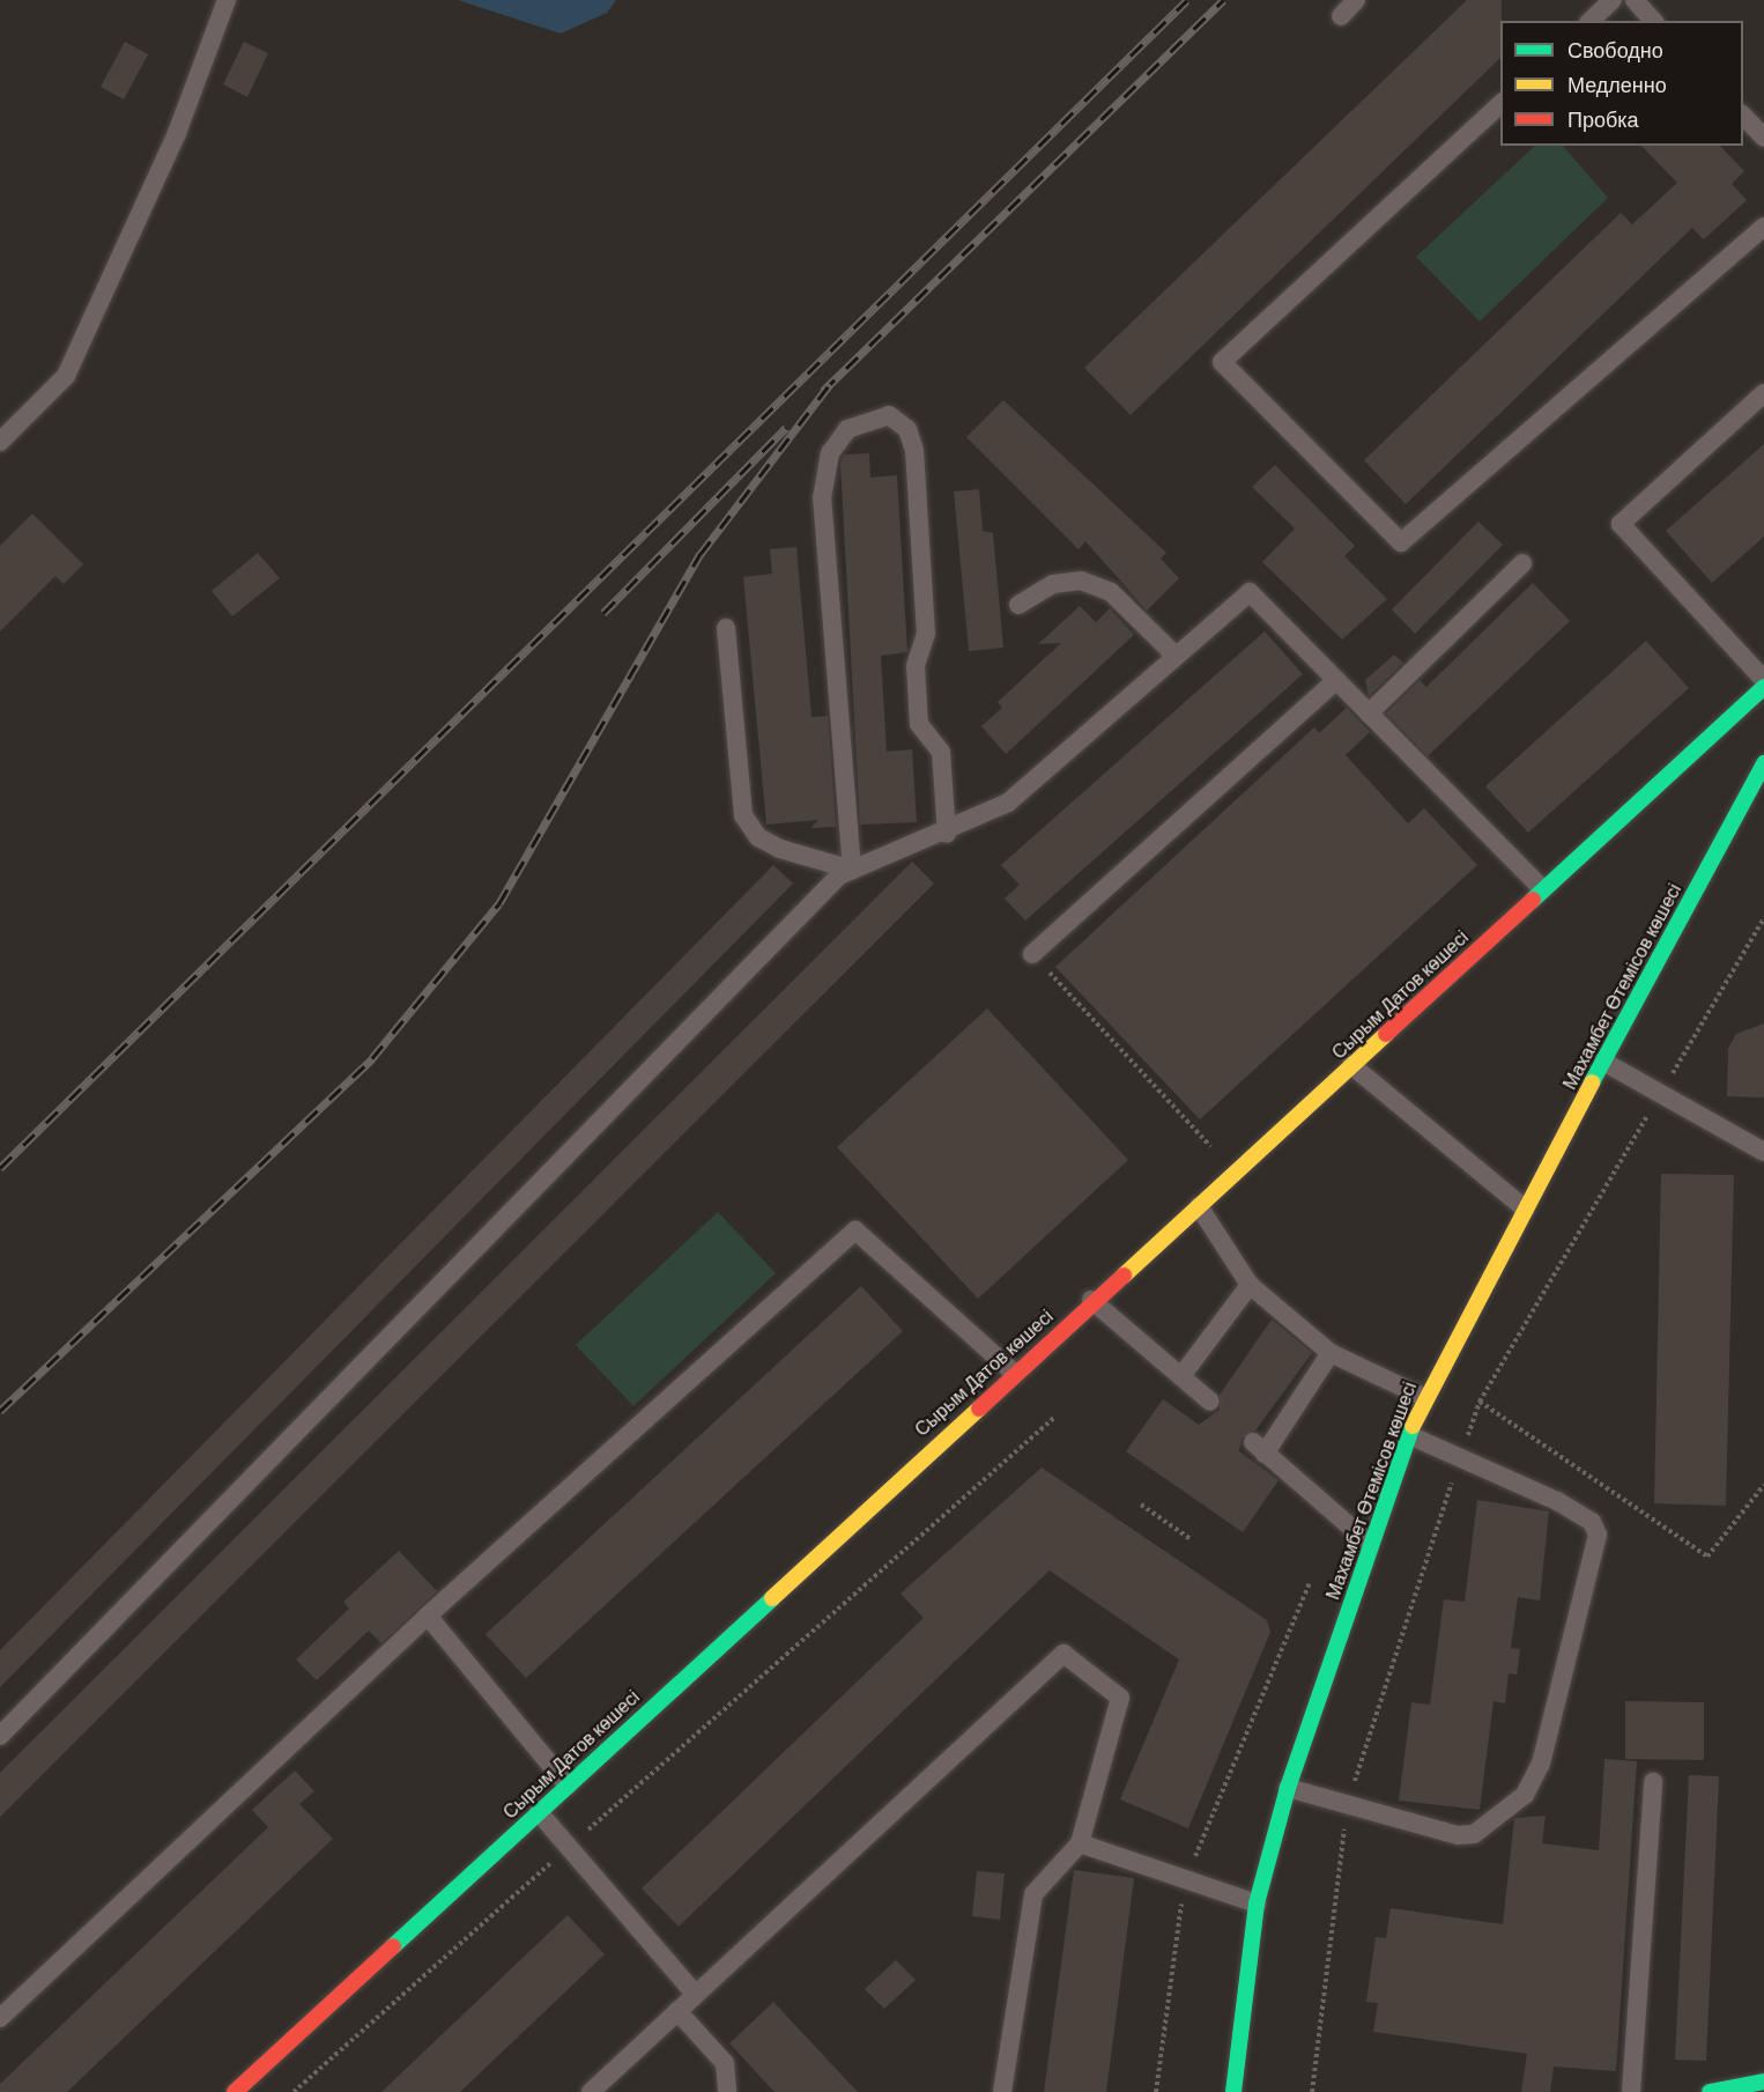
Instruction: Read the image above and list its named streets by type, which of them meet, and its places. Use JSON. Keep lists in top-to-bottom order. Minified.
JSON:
{"streets":{"main road":["Махамбет Өтемісов көшесі","Сырым Датов көшесі"]},"legend":["Свободно","Медленно","Пробка"]}
